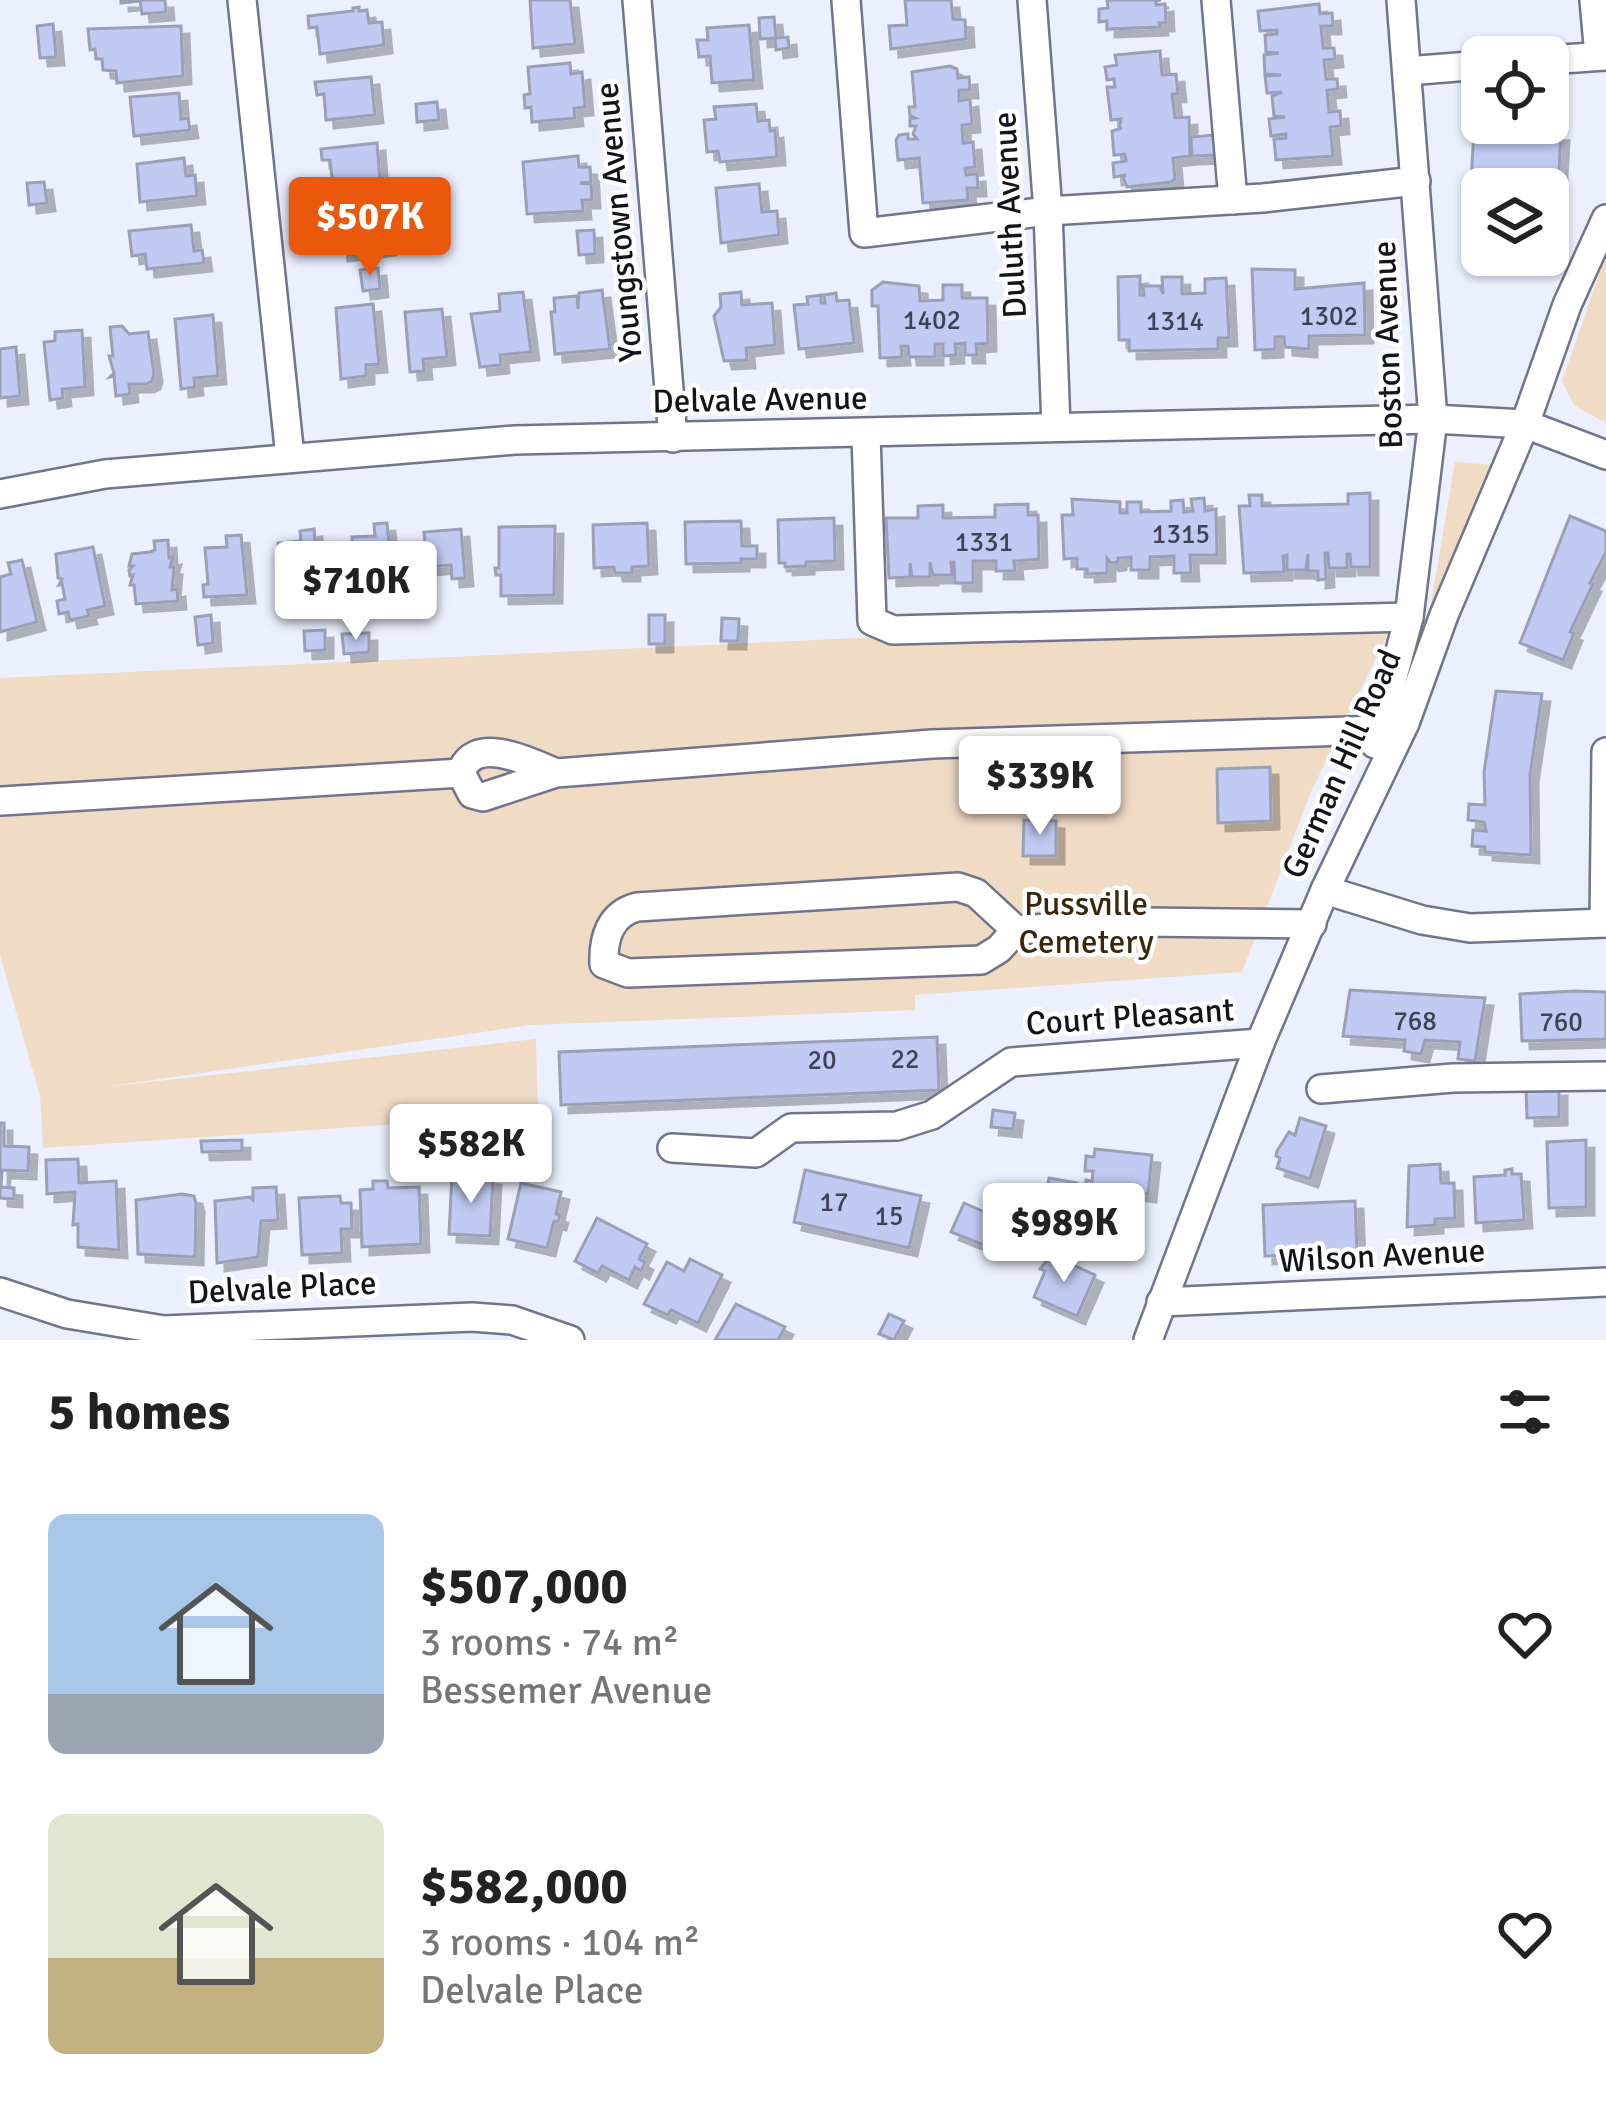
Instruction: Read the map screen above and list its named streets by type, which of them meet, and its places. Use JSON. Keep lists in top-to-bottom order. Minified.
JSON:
{"streets":{"street":["Duluth Avenue","Youngstown Avenue","Boston Avenue","Delvale Avenue","German Hill Road","Court Pleasant","Wilson Avenue","Delvale Place"]},"crossings":[["Duluth Avenue","Delvale Avenue"],["Youngstown Avenue","Delvale Avenue"],["Boston Avenue","Delvale Avenue"],["Boston Avenue","German Hill Road"],["Delvale Avenue","German Hill Road"],["German Hill Road","Court Pleasant"],["German Hill Road","Wilson Avenue"]],"parks":["Pussville Cemetery"],"house_numbers":["1302","1402","1314","1315","1331","768","760","22","20","17","15"],"page":{"price":["$507K","$710K","$339K","$582K","$989K"],"heading":"5 homes","list":[{"name":"$507,000","note":"3 rooms · 74 m² · Bessemer Avenue"},{"name":"$582,000","note":"3 rooms · 104 m² · Delvale Place"}]}}
